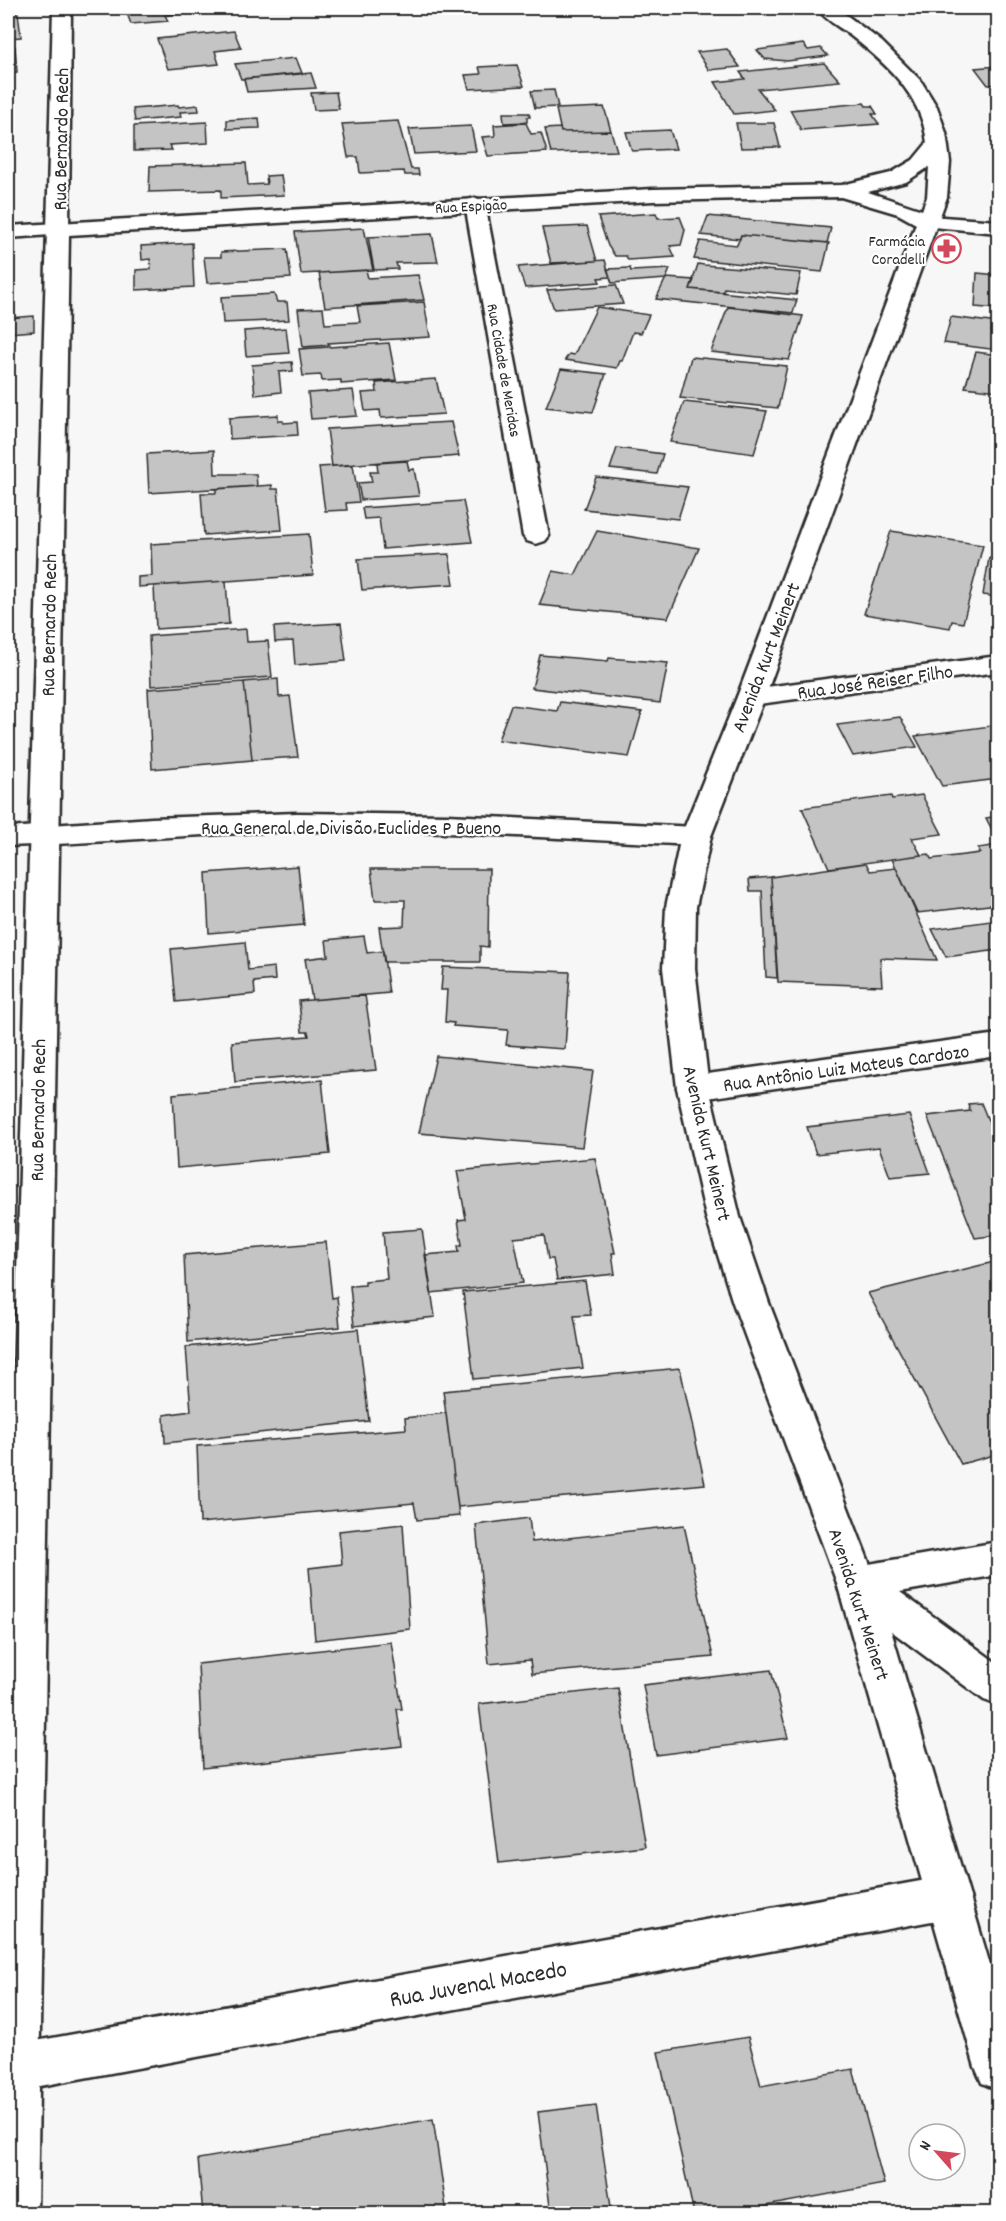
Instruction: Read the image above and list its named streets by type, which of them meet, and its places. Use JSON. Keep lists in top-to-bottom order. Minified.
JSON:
{"streets":{"main road":["Rua Bernardo Rech","Rua Espigão","Rua Cidade de Meridas","Avenida Kurt Meinert","Rua José Reiser Filho","Rua General de Divisão Euclides P Bueno","Rua Antônio Luiz Mateus Cardozo","Rua Juvenal Macedo"]},"crossings":[["Rua Bernardo Rech","Rua Espigão"],["Rua Bernardo Rech","Rua General de Divisão Euclides P Bueno"],["Rua Bernardo Rech","Rua Juvenal Macedo"],["Rua Espigão","Rua Cidade de Meridas"],["Rua Espigão","Avenida Kurt Meinert"],["Avenida Kurt Meinert","Rua José Reiser Filho"],["Avenida Kurt Meinert","Rua General de Divisão Euclides P Bueno"],["Avenida Kurt Meinert","Rua Antônio Luiz Mateus Cardozo"],["Avenida Kurt Meinert","Rua Juvenal Macedo"]],"places":{"pharmacy":["Farmácia Coradelli"]},"north":"top left"}
